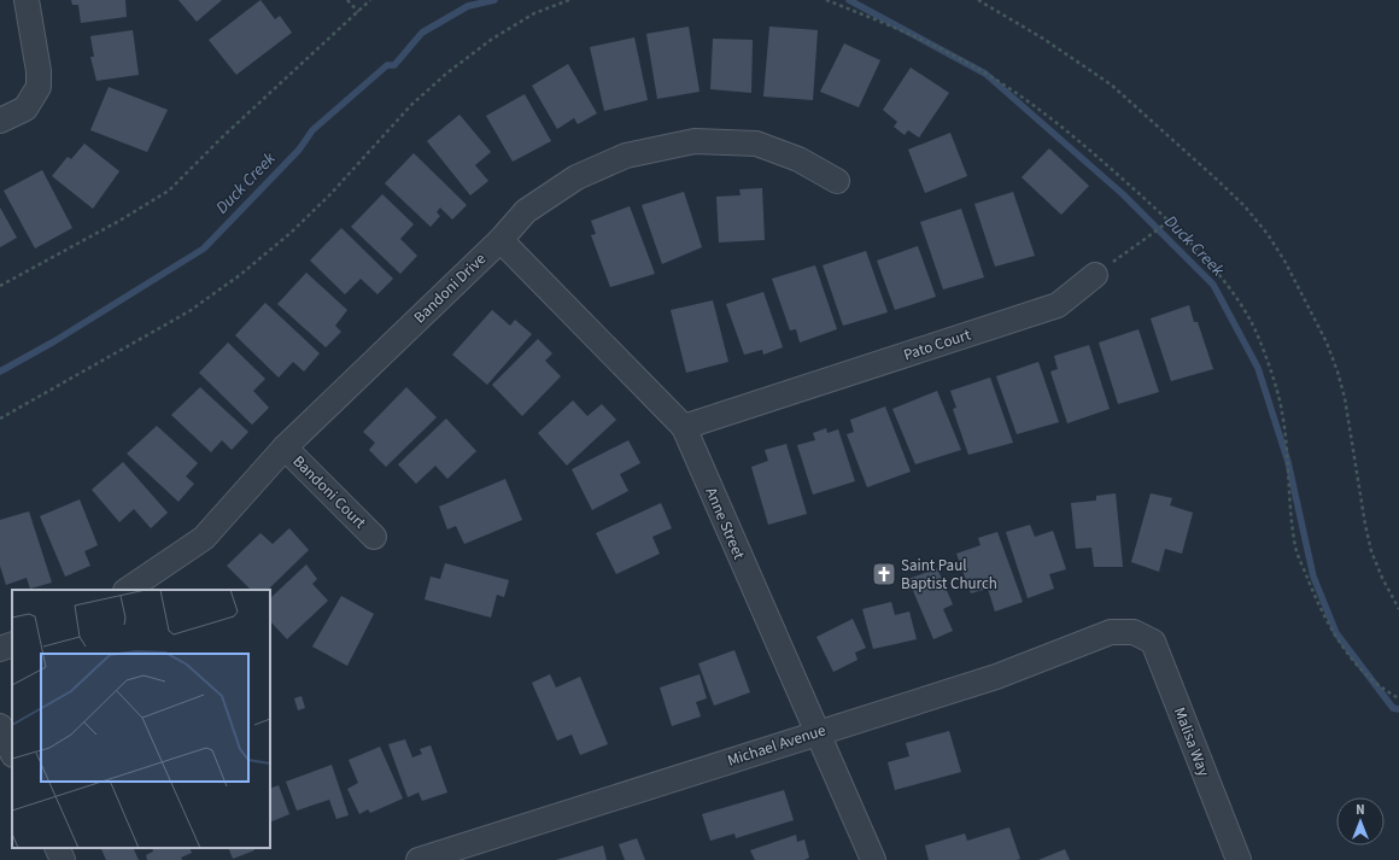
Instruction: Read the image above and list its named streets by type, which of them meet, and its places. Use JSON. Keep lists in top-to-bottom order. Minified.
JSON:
{"streets":{"street":["Bandoni Drive","Pato Court","Bandoni Court","Anne Street","Malisa Way","Michael Avenue"]},"crossings":[["Bandoni Drive","Bandoni Court"],["Bandoni Drive","Anne Street"],["Pato Court","Anne Street"],["Anne Street","Michael Avenue"],["Malisa Way","Michael Avenue"]],"water":["Duck Creek"],"places":{"church":["Saint Paul Baptist Church"]},"north":"top"}
